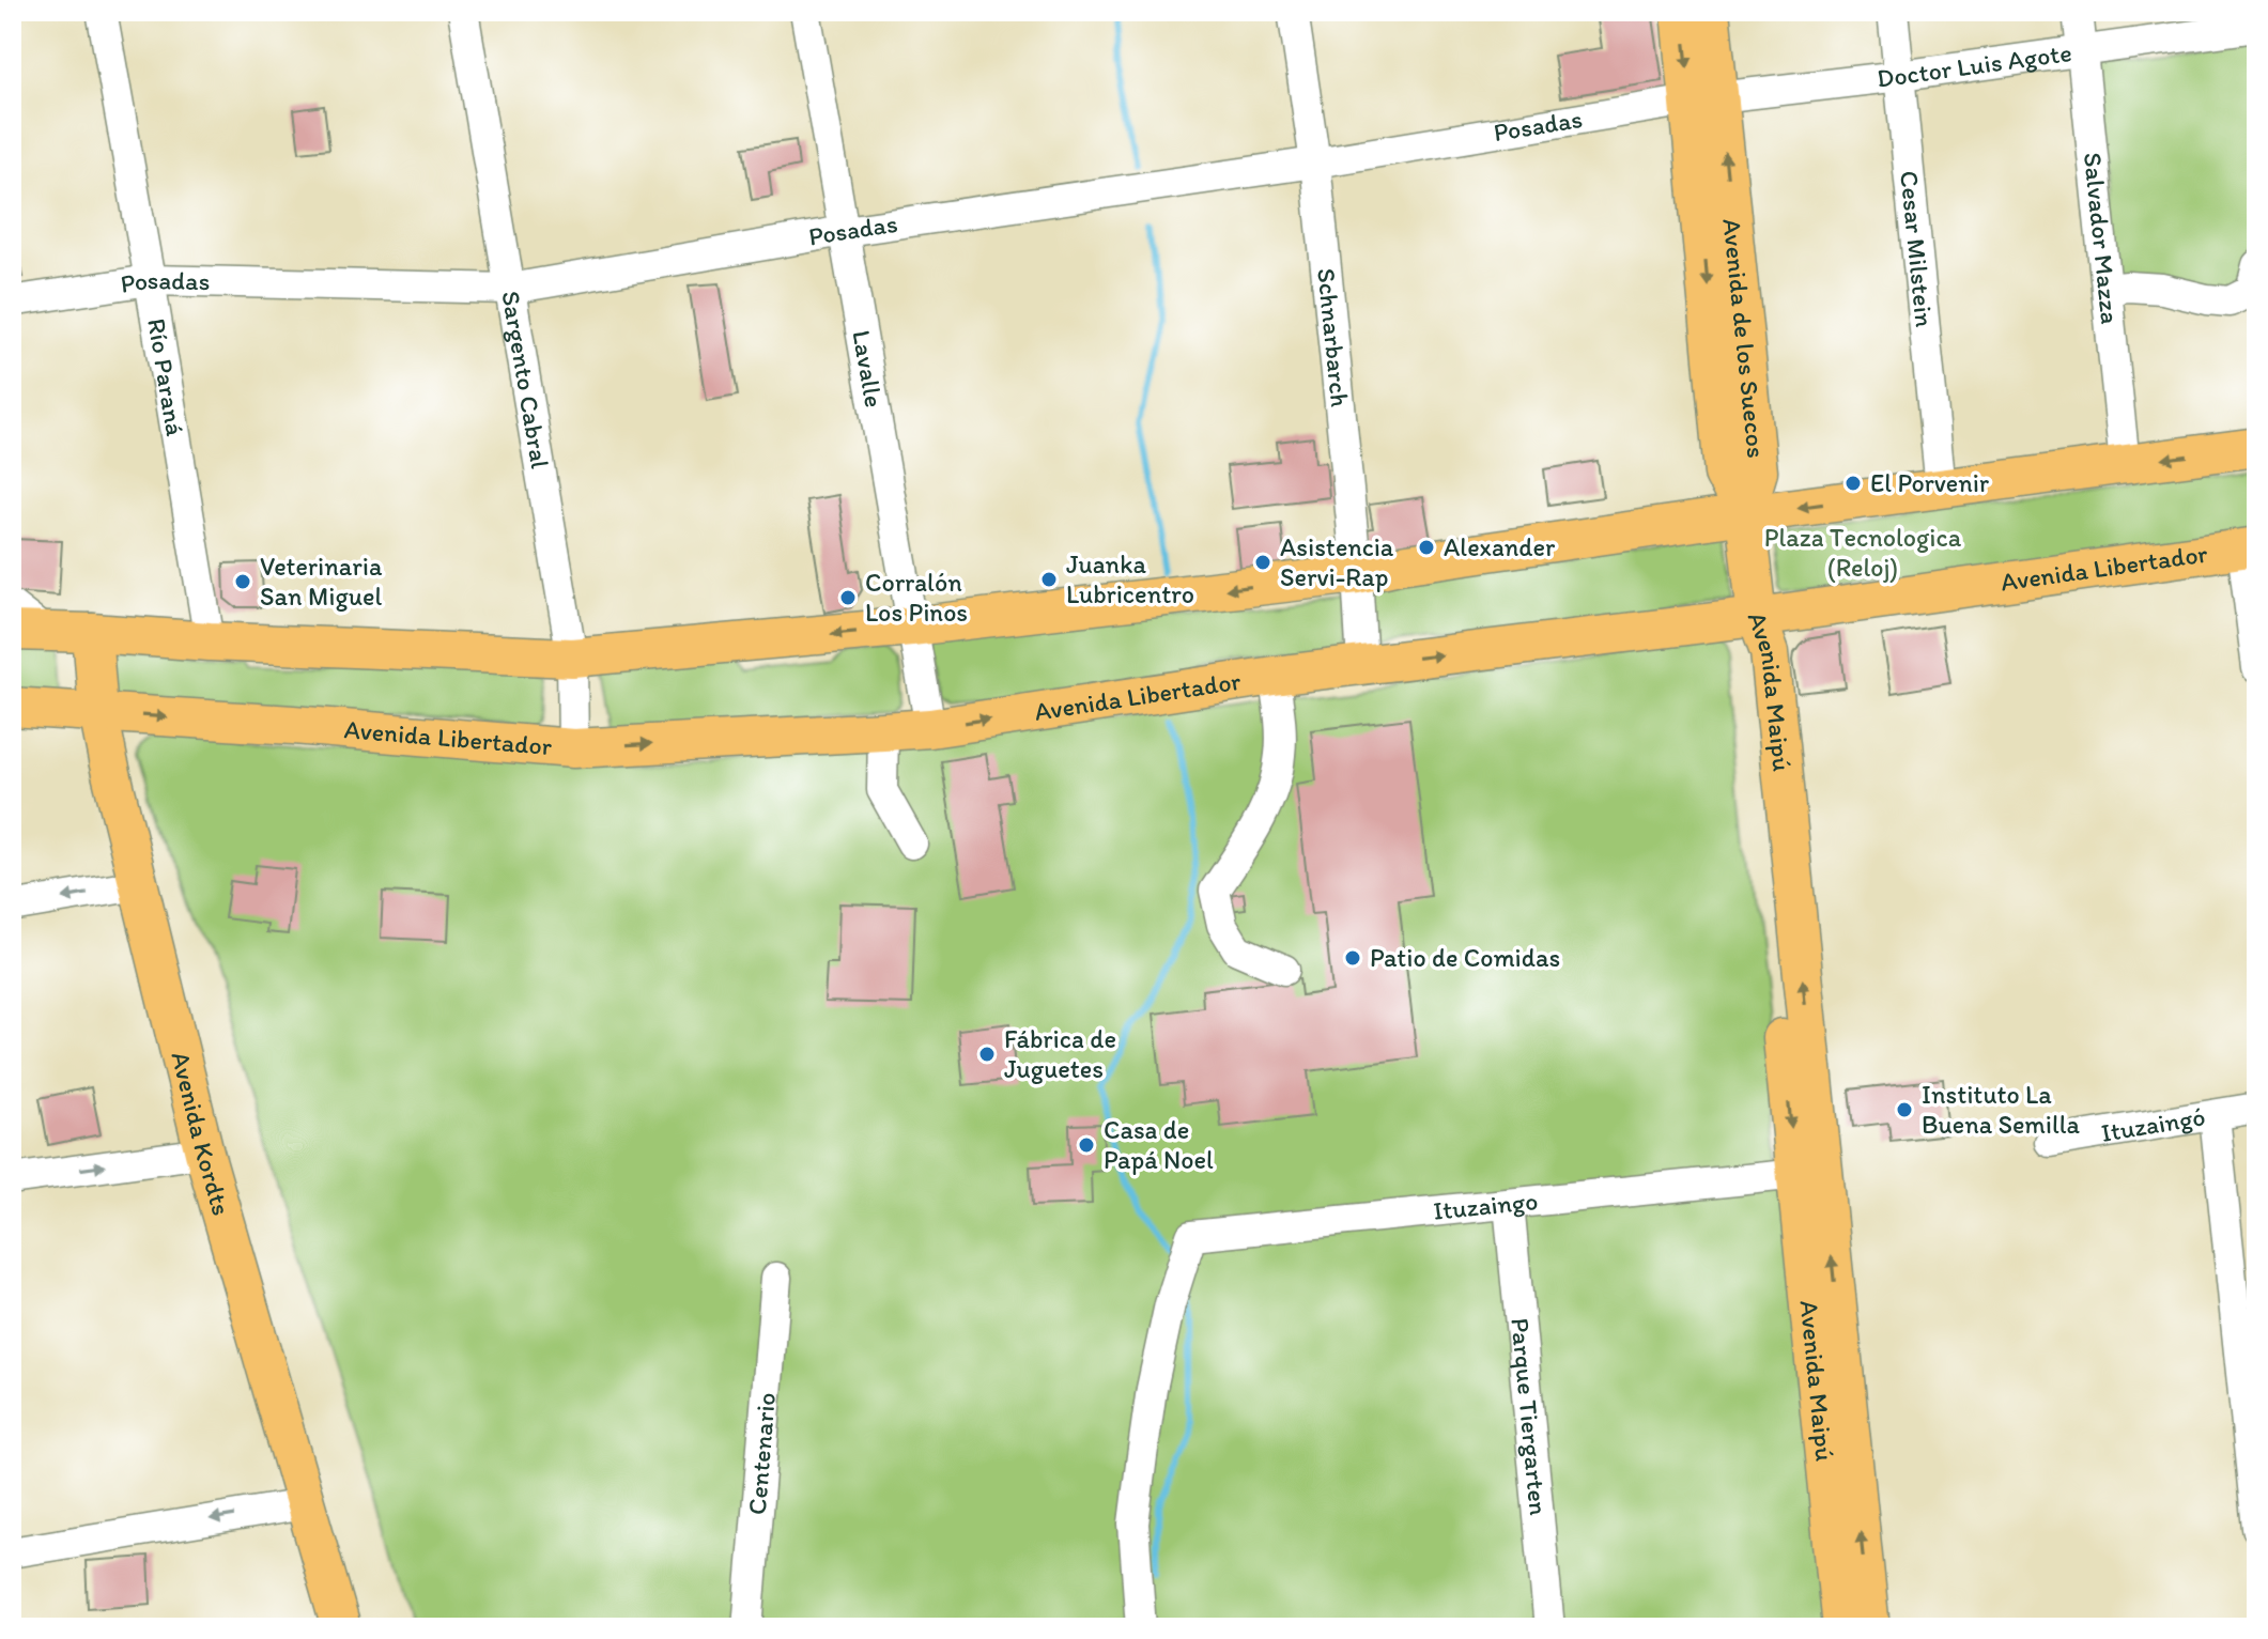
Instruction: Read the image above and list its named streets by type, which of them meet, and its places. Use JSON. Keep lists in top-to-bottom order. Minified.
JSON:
{"streets":{"main road":["Avenida de los Suecos","Avenida Libertador","Avenida Maipú","Avenida Kordts"],"street":["Doctor Luis Agote","Posadas","Salvador Mazza","Cesar Milstein","Schnarbarch","Lavalle","Río Paraná","Sargento Cabral","Ituzaingó","Ituzaingo","Parque Tiergarten","Centenario"]},"crossings":[["Doctor Luis Agote","Posadas"],["Doctor Luis Agote","Salvador Mazza"],["Doctor Luis Agote","Cesar Milstein"],["Doctor Luis Agote","Avenida de los Suecos"],["Posadas","Schnarbarch"],["Posadas","Avenida de los Suecos"],["Posadas","Lavalle"],["Posadas","Río Paraná"],["Posadas","Sargento Cabral"],["Schnarbarch","Avenida Libertador"],["Lavalle","Avenida Libertador"],["Sargento Cabral","Avenida Libertador"],["Avenida Libertador","Avenida Maipú"],["Avenida Libertador","Avenida Kordts"],["Ituzaingo","Parque Tiergarten"]],"parks":["Plaza Tecnologica (Reloj)"],"places":["El Porvenir","Alexander","Asistencia Servi-Rap","Juanka Lubricentro","Veterinaria San Miguel","Corralón Los Pinos","Patio de Comidas","Fábrica de Juguetes","Instituto La Buena Semilla","Casa de Papá Noel"]}
